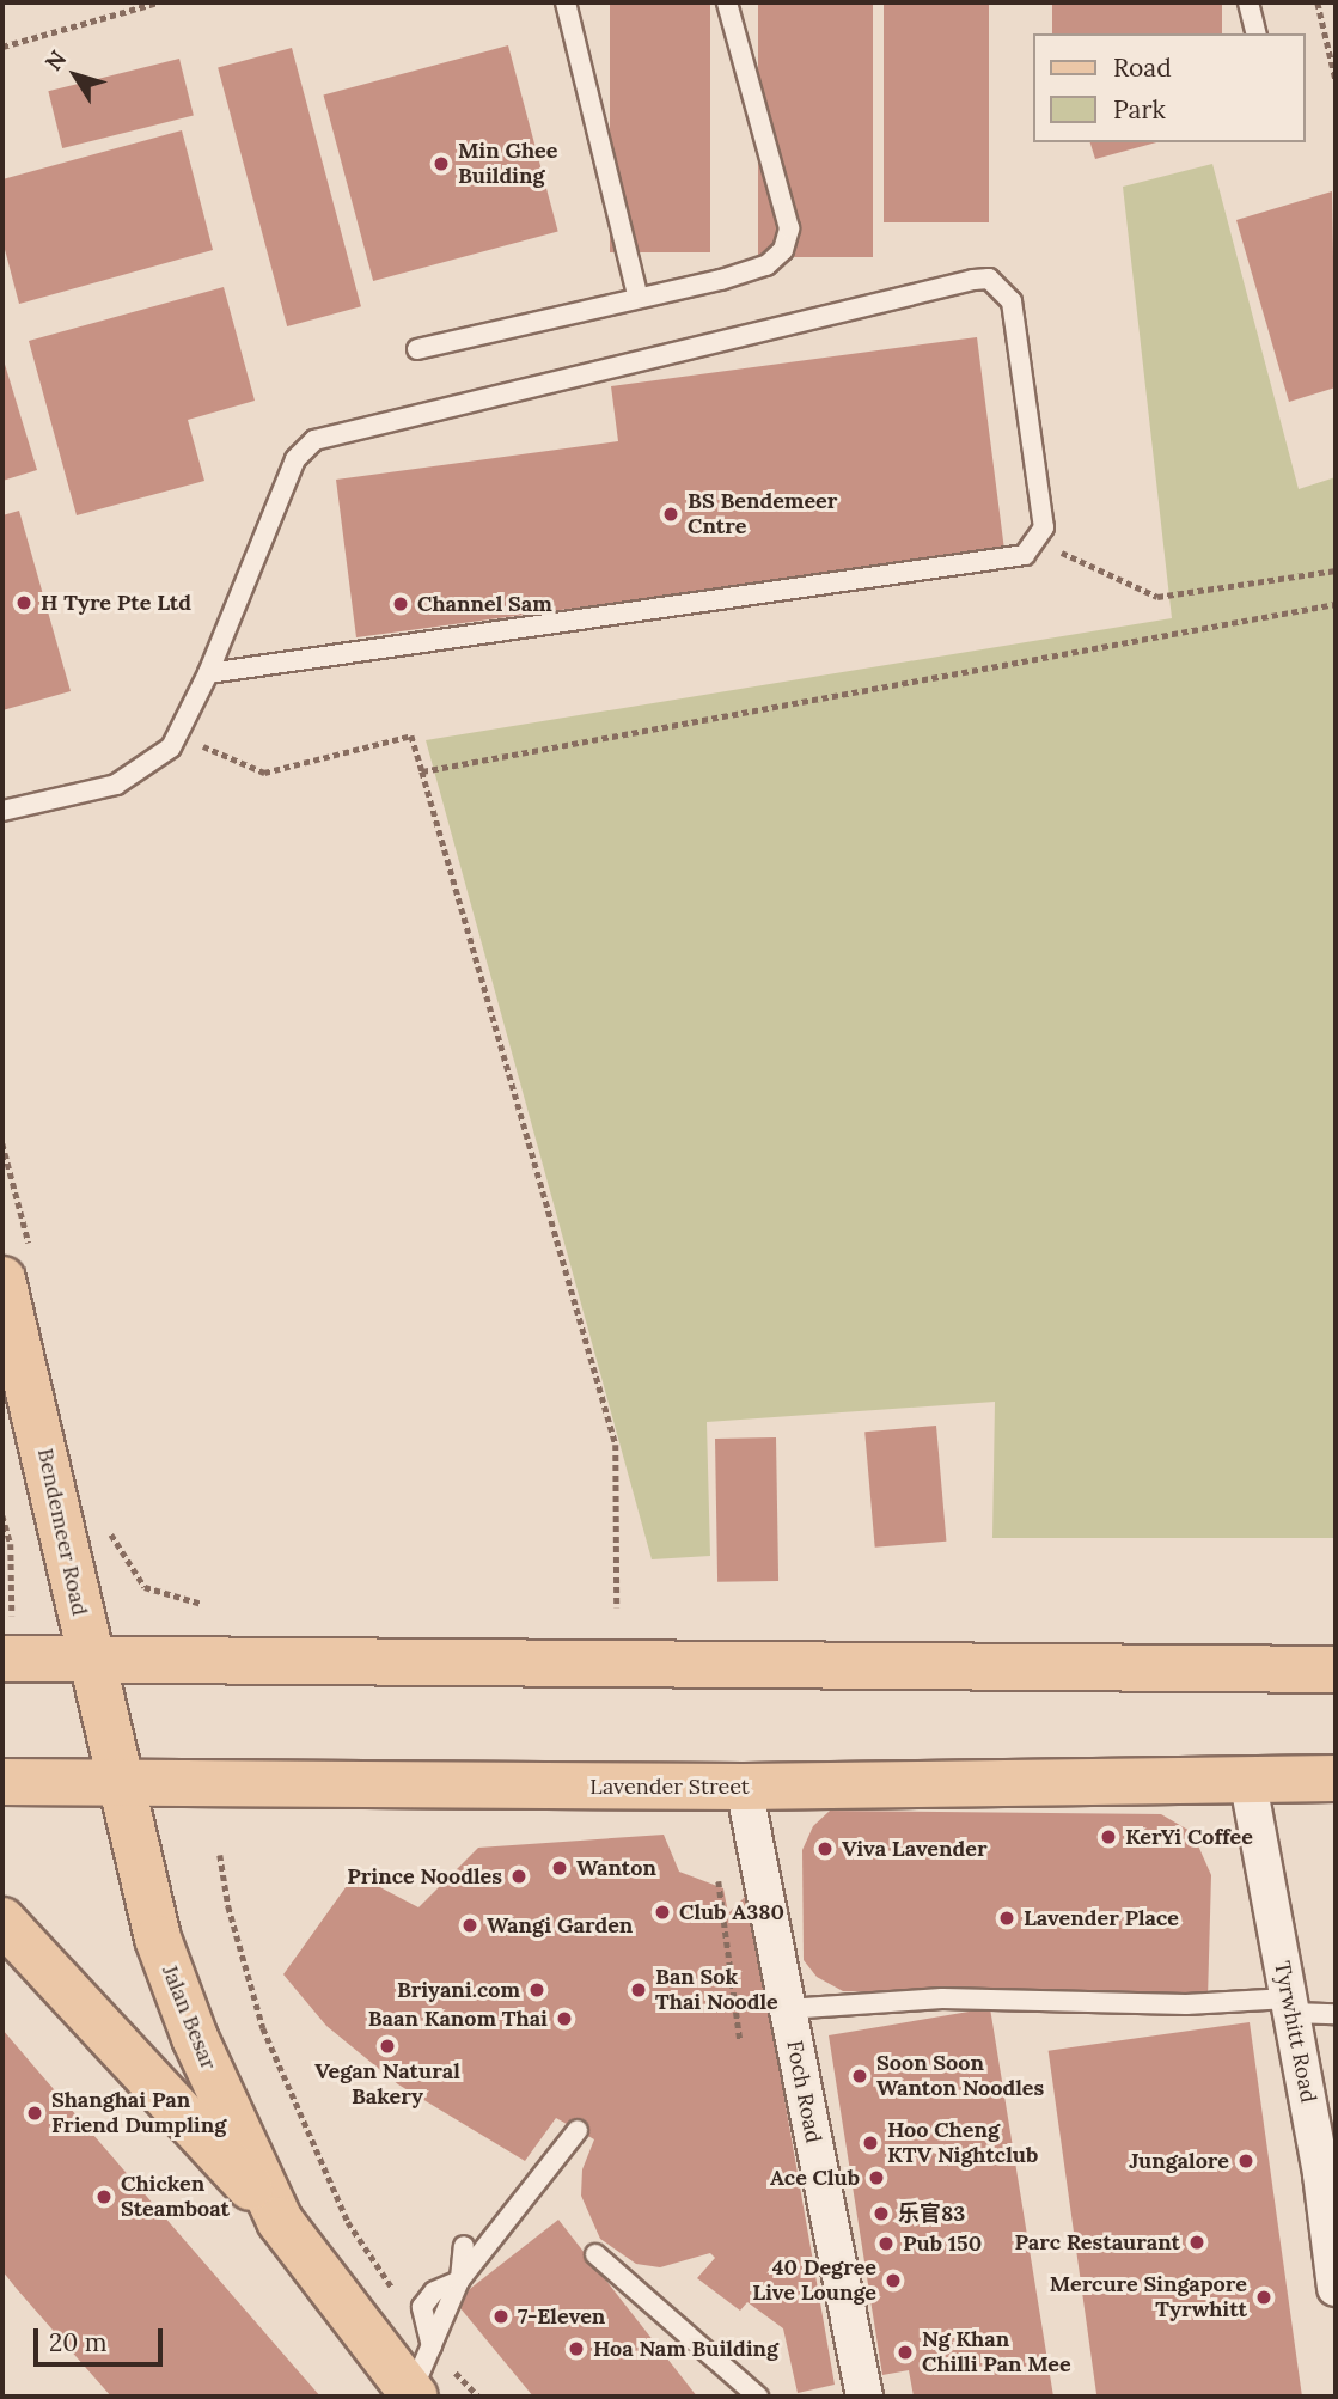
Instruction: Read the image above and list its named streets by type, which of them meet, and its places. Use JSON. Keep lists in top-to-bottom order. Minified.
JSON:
{"streets":{"main road":["Bendemeer Road","Lavender Street","Jalan Besar"],"street":["Tyrwhitt Road","Foch Road"]},"crossings":[["Bendemeer Road","Lavender Street"],["Bendemeer Road","Jalan Besar"],["Lavender Street","Jalan Besar"],["Lavender Street","Tyrwhitt Road"],["Lavender Street","Foch Road"]],"places":["Min Ghee Building","BS Bendemeer Cntre","H Tyre Pte Ltd","Channel Sam","KerYi Coffee","Viva Lavender","Wanton","Prince Noodles","Club A380","Lavender Place","Wangi Garden","Briyani.com","Ban Sok Thai Noodle","Baan Kanom Thai","Vegan Natural Bakery","Soon Soon Wanton Noodles","Shanghai Pan Friend Dumpling","Hoo Cheng KTV Nightclub","Jungalore","Ace Club","Chicken Steamboat","乐官83","Parc Restaurant","Pub 150","40 Degree Live Lounge","Mercure Singapore Tyrwhitt","7-Eleven","Hoa Nam Building","Ng Khan Chilli Pan Mee"],"legend":["Road","Park"],"scale_bar":"20 m","north":"top left"}
